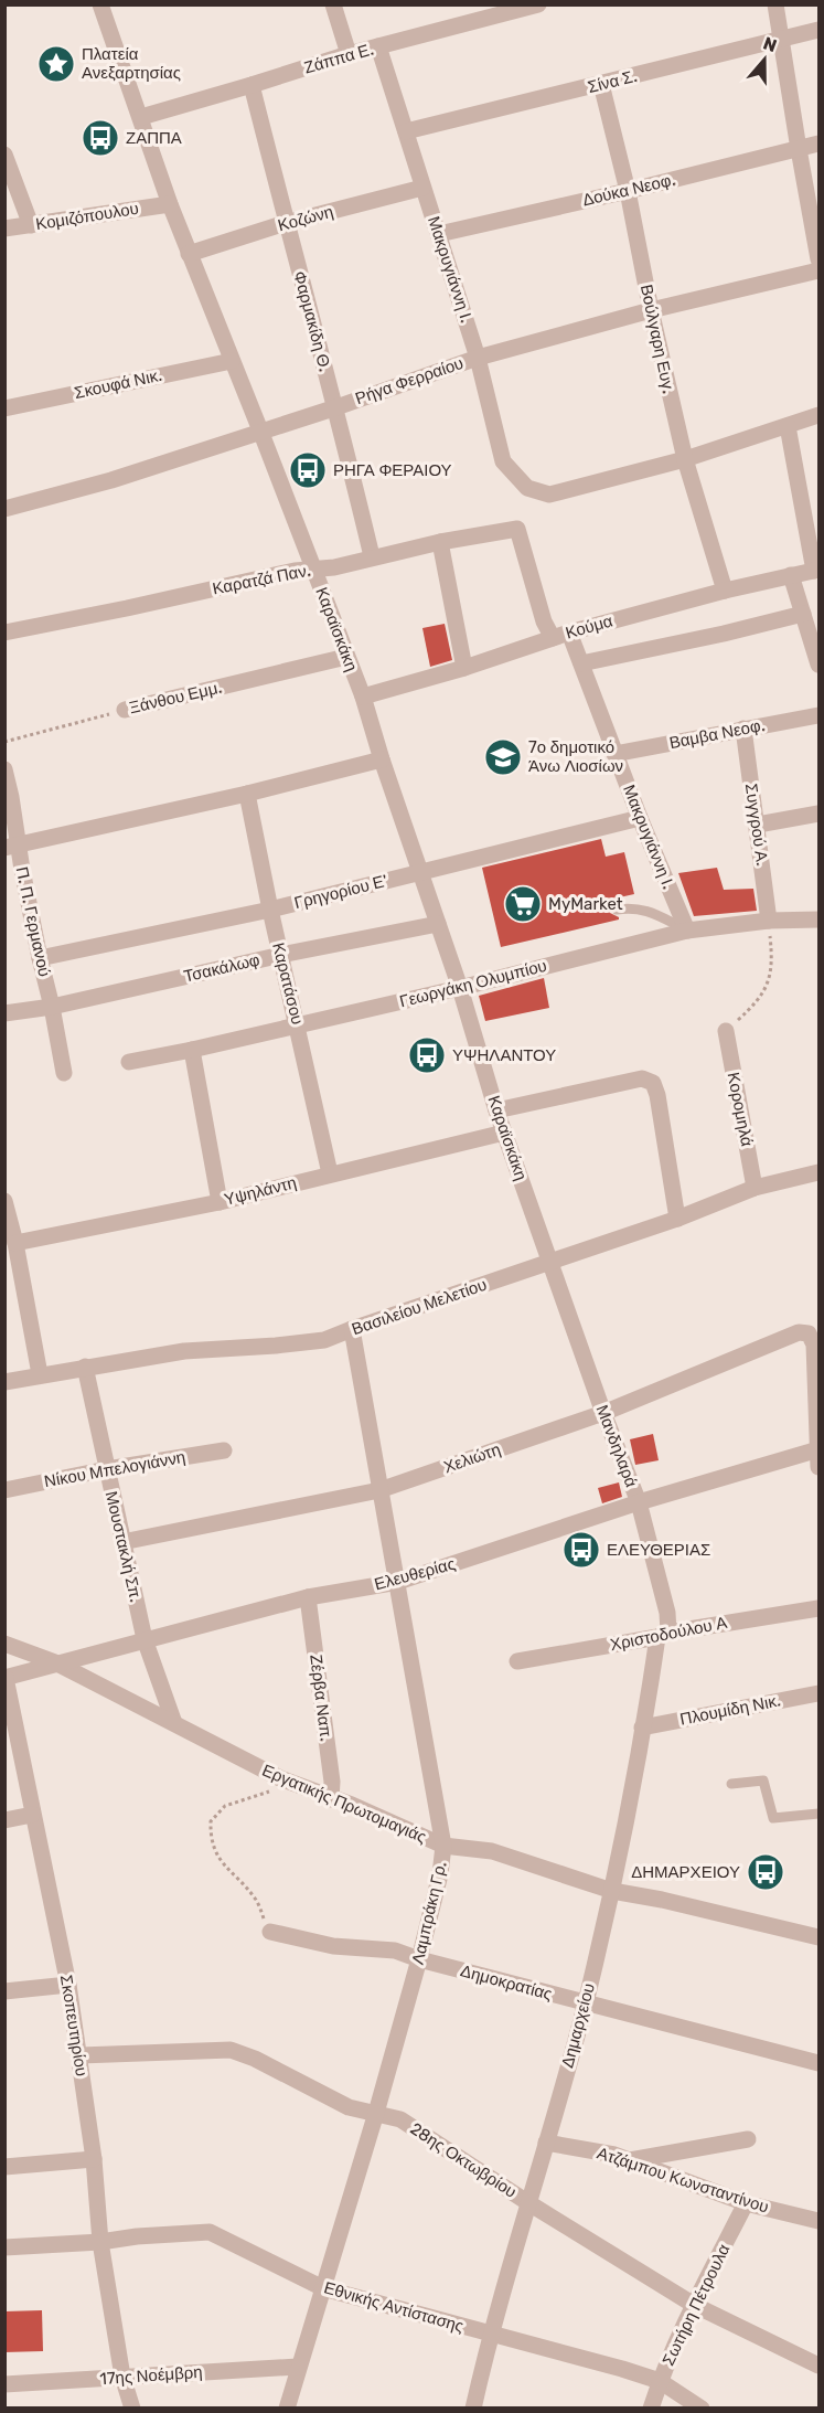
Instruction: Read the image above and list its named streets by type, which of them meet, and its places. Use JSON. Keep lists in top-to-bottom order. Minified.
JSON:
{"streets":{"street":["Ζάππα Ε.","Σίνα Σ.","Δούκα Νεοφ.","Κομιζόπουλου","Κοζώνη","Μακρυγιάννη Ι.","Φαρμακίδη Θ.","Βούλγαρη Ευγ.","Ρήγα Φερραίου","Σκουφά Νικ.","Καρατζά Παν.","Κούμα","Καραϊσκάκη","Ξάνθου Εμμ.","Βαμβα Νεοφ.","Συγγρού Α.","Γρηγορίου Ε'","Π. Π. Γερμανού","Τσακάλωφ","Καρατάσου","Γεωργάκη Ολυμπίου","Κορομηλά","Υψηλάντη","Βασιλείου Μελετίου","Μανδηλαρά","Χελιώτη","Νίκου Μπελογιάννη","Μουστακλή Σπ.","Ελευθερίας","Χριστοδούλου Α","Ζέρβα Ναπ.","Πλουμίδη Νικ.","Εργατικής Πρωτομαγιάς","Λαμπράκη Γρ.","Δημοκρατίας","Σκοπευτηρίου","Δημαρχείου","28ης Οκτωβρίου","Ατζάμπου Κωνσταντίνου","Σωτήρη Πέτρουλα","Εθνικής Αντίστασης","17ης Νοέμβρη"]},"crossings":[["Ζάππα Ε.","Μακρυγιάννη Ι."],["Ζάππα Ε.","Φαρμακίδη Θ."],["Ζάππα Ε.","Καραϊσκάκη"],["Σίνα Σ.","Μακρυγιάννη Ι."],["Σίνα Σ.","Βούλγαρη Ευγ."],["Δούκα Νεοφ.","Μακρυγιάννη Ι."],["Δούκα Νεοφ.","Βούλγαρη Ευγ."],["Κομιζόπουλου","Καραϊσκάκη"],["Κοζώνη","Μακρυγιάννη Ι."],["Κοζώνη","Φαρμακίδη Θ."],["Κοζώνη","Καραϊσκάκη"],["Μακρυγιάννη Ι.","Βούλγαρη Ευγ."],["Μακρυγιάννη Ι.","Ρήγα Φερραίου"],["Μακρυγιάννη Ι.","Κούμα"],["Μακρυγιάννη Ι.","Βαμβα Νεοφ."],["Μακρυγιάννη Ι.","Γρηγορίου Ε'"],["Μακρυγιάννη Ι.","Γεωργάκη Ολυμπίου"],["Φαρμακίδη Θ.","Ρήγα Φερραίου"],["Φαρμακίδη Θ.","Καρατζά Παν."],["Βούλγαρη Ευγ.","Ρήγα Φερραίου"],["Βούλγαρη Ευγ.","Κούμα"],["Ρήγα Φερραίου","Καραϊσκάκη"],["Σκουφά Νικ.","Καραϊσκάκη"],["Καρατζά Παν.","Κούμα"],["Καρατζά Παν.","Καραϊσκάκη"],["Κούμα","Καραϊσκάκη"],["Καραϊσκάκη","Ξάνθου Εμμ."],["Καραϊσκάκη","Γρηγορίου Ε'"],["Καραϊσκάκη","Τσακάλωφ"],["Καραϊσκάκη","Γεωργάκη Ολυμπίου"],["Καραϊσκάκη","Υψηλάντη"],["Καραϊσκάκη","Βασιλείου Μελετίου"],["Καραϊσκάκη","Μανδηλαρά"],["Βαμβα Νεοφ.","Συγγρού Α."],["Συγγρού Α.","Γεωργάκη Ολυμπίου"],["Γρηγορίου Ε'","Π. Π. Γερμανού"],["Γρηγορίου Ε'","Καρατάσου"],["Π. Π. Γερμανού","Τσακάλωφ"],["Τσακάλωφ","Καρατάσου"],["Καρατάσου","Γεωργάκη Ολυμπίου"],["Καρατάσου","Υψηλάντη"],["Κορομηλά","Βασιλείου Μελετίου"],["Βασιλείου Μελετίου","Μανδηλαρά"],["Βασιλείου Μελετίου","Μουστακλή Σπ."],["Βασιλείου Μελετίου","Λαμπράκη Γρ."],["Μανδηλαρά","Χελιώτη"],["Μανδηλαρά","Ελευθερίας"],["Μανδηλαρά","Χριστοδούλου Α"],["Μανδηλαρά","Δημαρχείου"],["Χελιώτη","Μουστακλή Σπ."],["Χελιώτη","Ελευθερίας"],["Χελιώτη","Λαμπράκη Γρ."],["Νίκου Μπελογιάννη","Μουστακλή Σπ."],["Μουστακλή Σπ.","Ελευθερίας"],["Μουστακλή Σπ.","Εργατικής Πρωτομαγιάς"],["Ελευθερίας","Ζέρβα Ναπ."],["Ελευθερίας","Εργατικής Πρωτομαγιάς"],["Ελευθερίας","Λαμπράκη Γρ."],["Ελευθερίας","Σκοπευτηρίου"],["Χριστοδούλου Α","Δημαρχείου"],["Ζέρβα Ναπ.","Εργατικής Πρωτομαγιάς"],["Πλουμίδη Νικ.","Δημαρχείου"],["Εργατικής Πρωτομαγιάς","Λαμπράκη Γρ."],["Εργατικής Πρωτομαγιάς","Δημαρχείου"],["Λαμπράκη Γρ.","Δημοκρατίας"],["Λαμπράκη Γρ.","28ης Οκτωβρίου"],["Λαμπράκη Γρ.","Εθνικής Αντίστασης"],["Λαμπράκη Γρ.","17ης Νοέμβρη"],["Δημοκρατίας","Δημαρχείου"],["Σκοπευτηρίου","28ης Οκτωβρίου"],["Σκοπευτηρίου","Εθνικής Αντίστασης"],["Σκοπευτηρίου","17ης Νοέμβρη"],["Δημαρχείου","28ης Οκτωβρίου"],["Δημαρχείου","Ατζάμπου Κωνσταντίνου"],["Δημαρχείου","Εθνικής Αντίστασης"],["28ης Οκτωβρίου","Σωτήρη Πέτρουλα"],["Ατζάμπου Κωνσταντίνου","Σωτήρη Πέτρουλα"],["Σωτήρη Πέτρουλα","Εθνικής Αντίστασης"]],"places":{"place":["Πλατεία Ανεξαρτησίας"],"bus stop":["ΖΑΠΠΑ","ΡΗΓΑ ΦΕΡΑΙΟΥ","ΥΨΗΛΑΝΤΟΥ","ΕΛΕΥΘΕΡΙΑΣ","ΔΗΜΑΡΧΕΙΟΥ"],"school or university":["7ο δημοτικό Άνω Λιοσίων"],"supermarket":["MyMarket"]},"north":"top"}
